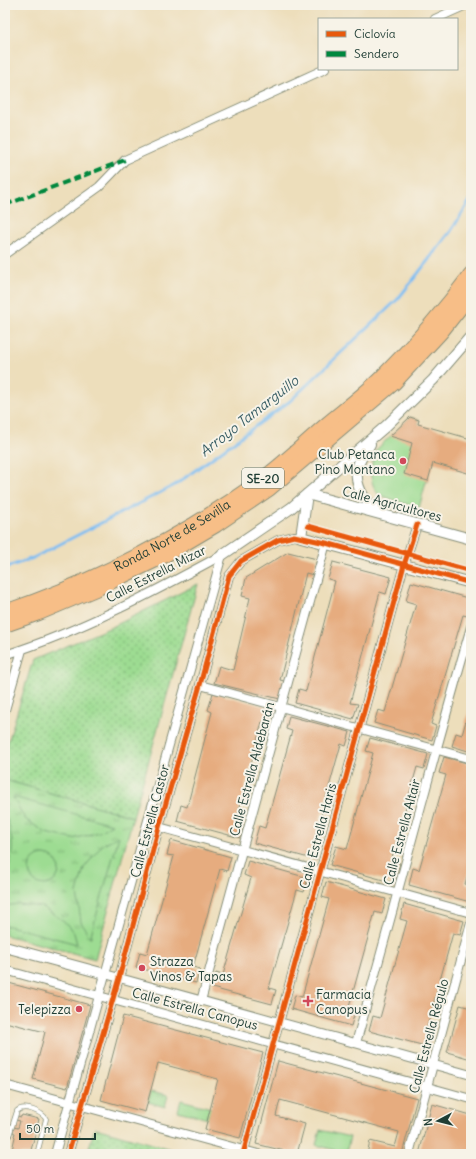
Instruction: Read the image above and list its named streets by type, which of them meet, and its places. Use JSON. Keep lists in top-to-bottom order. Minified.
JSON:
{"streets":{"highway":["SE-20","Ronda Norte de Sevilla"],"street":["Calle Agricultores","Calle Estrella Mizar","Calle Estrella Aldebarán","Calle Estrella Castor","Calle Estrella Altair","Calle Estrella Haris","Calle Estrella Canopus","Calle Estrella Régulo"]},"crossings":[["Calle Agricultores","Calle Estrella Mizar"],["Calle Agricultores","Calle Estrella Haris"],["Calle Estrella Mizar","Calle Estrella Castor"],["Calle Estrella Aldebarán","Calle Estrella Canopus"],["Calle Estrella Castor","Calle Estrella Canopus"],["Calle Estrella Altair","Calle Estrella Canopus"],["Calle Estrella Haris","Calle Estrella Canopus"],["Calle Estrella Canopus","Calle Estrella Régulo"]],"water":["Arroyo Tamarguillo"],"places":{"other":["Club Petanca Pino Montano","Strazza Vinos & Tapas","Telepizza"],"health":["Farmacia Canopus"]},"legend":["Ciclovía","Sendero"],"scale_bar":"50 m","north":"left"}
